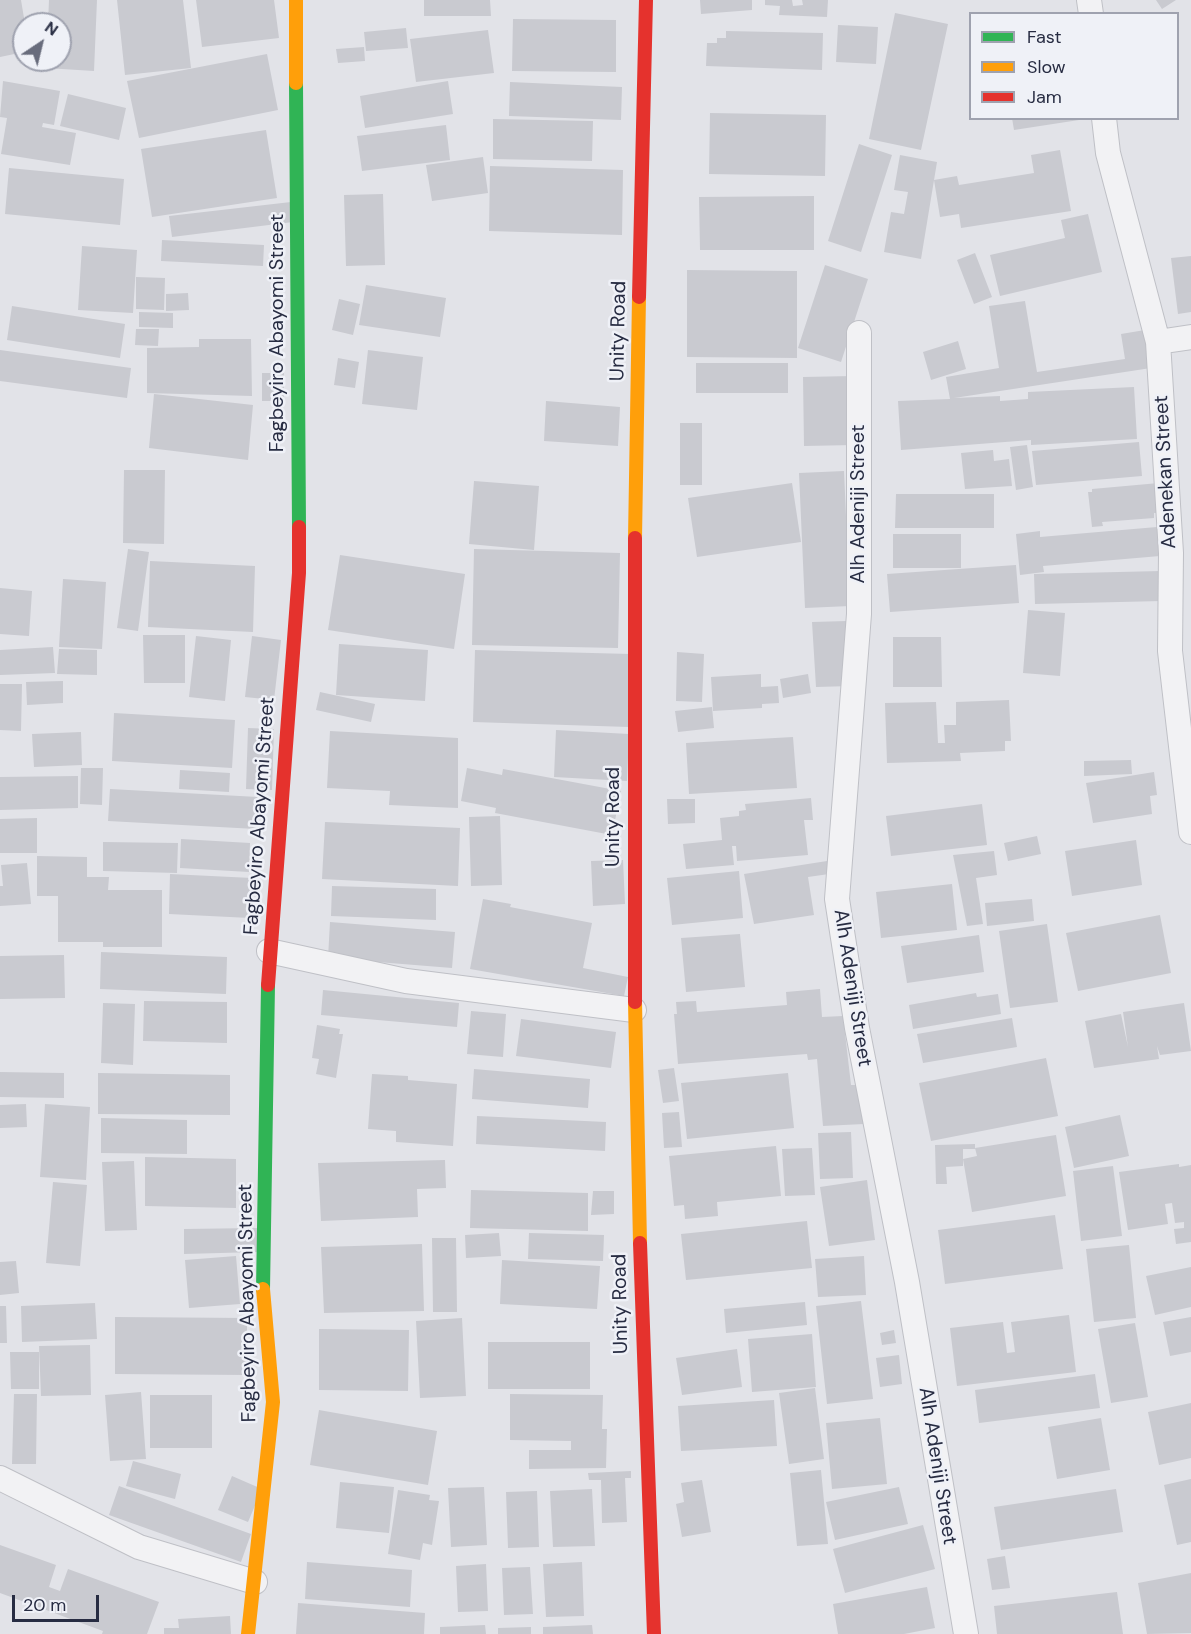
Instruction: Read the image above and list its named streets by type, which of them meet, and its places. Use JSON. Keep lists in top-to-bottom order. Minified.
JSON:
{"streets":{"street":["Unity Road","Fagbeyiro Abayomi Street","Adenekan Street","Alh Adeniji Street"]},"legend":["Fast","Slow","Jam"],"scale_bar":"20 m","north":"top right"}
